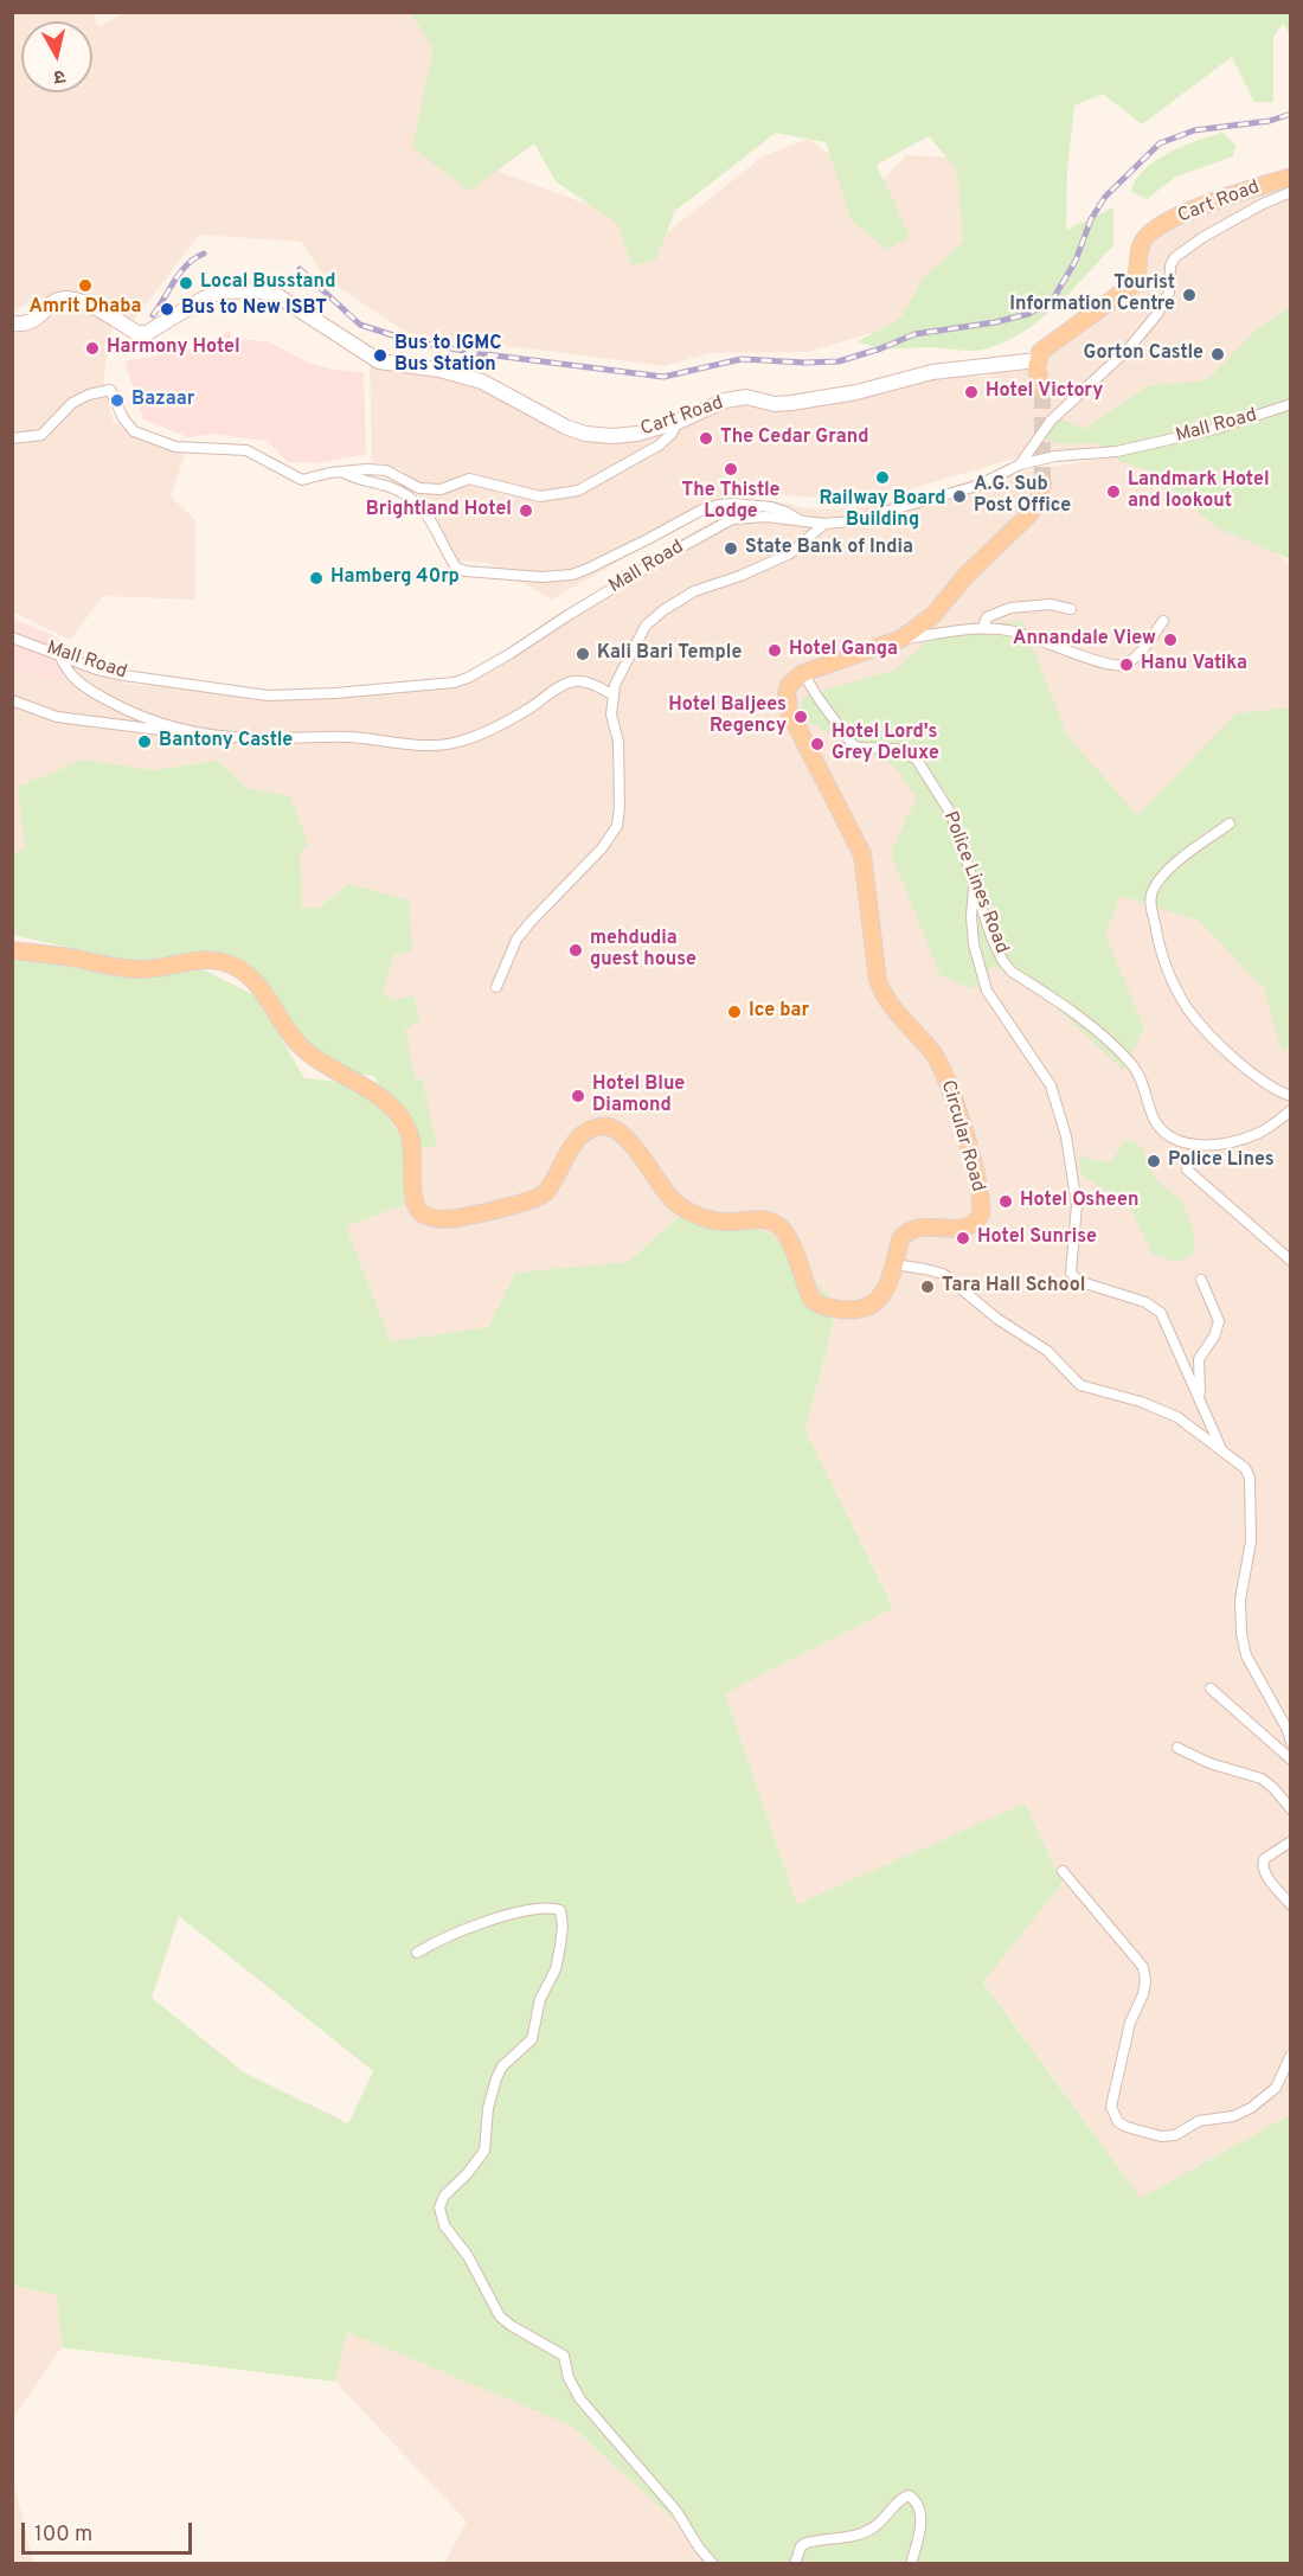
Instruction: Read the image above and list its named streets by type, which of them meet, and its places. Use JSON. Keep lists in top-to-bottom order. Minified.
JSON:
{"streets":{"main road":["Cart Road","Circular Road"],"street":["Mall Road","Police Lines Road"]},"crossings":[["Police Lines Road","Circular Road"]],"places":["Local Busstand","Amrit Dhaba","Tourist Information Centre","Bus to New ISBT","Harmony Hotel","Gorton Castle","Bus to IGMC Bus Station","Hotel Victory","Bazaar","The Cedar Grand","The Thistle Lodge","Railway Board Building","Landmark Hotel and lookout","A.G. Sub Post Office","Brightland Hotel","State Bank of India","Hamberg 40rp","Annandale View","Hotel Ganga","Kali Bari Temple","Hanu Vatika","Hotel Baljees Regency","Bantony Castle","Hotel Lord's Grey Deluxe","mehdudia guest house","Ice bar","Hotel Blue Diamond","Police Lines","Hotel Osheen","Hotel Sunrise","Tara Hall School"],"scale_bar":"100 m","north":"bottom"}
